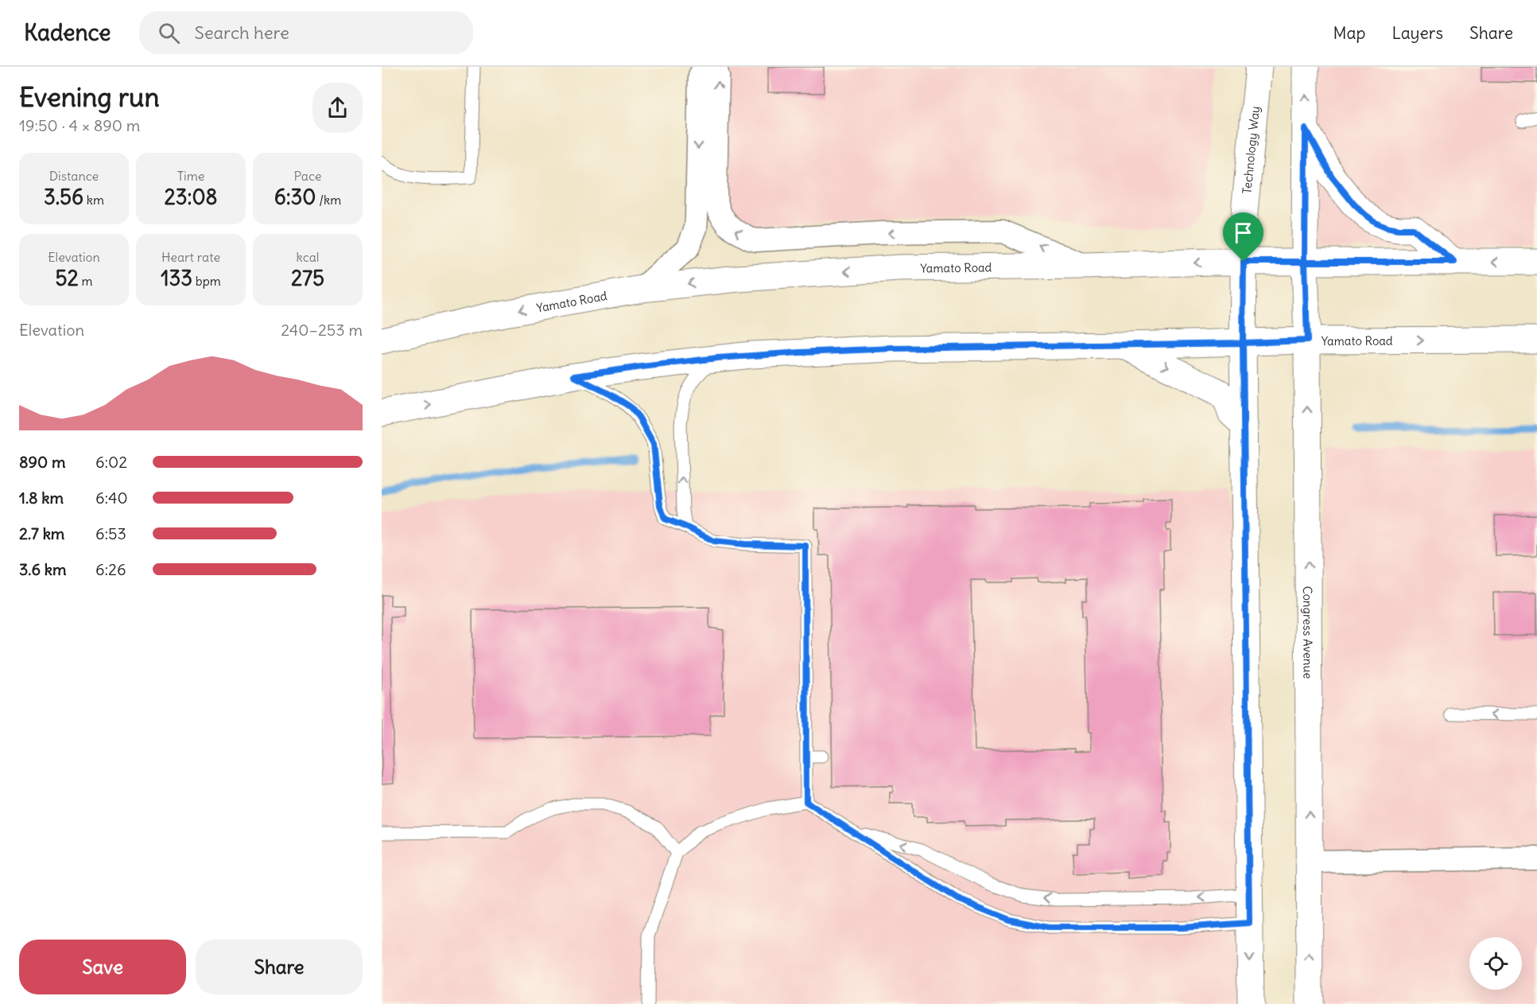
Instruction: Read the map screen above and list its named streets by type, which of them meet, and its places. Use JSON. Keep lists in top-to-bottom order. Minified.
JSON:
{"streets":{"main road":["Technology Way","Yamato Road","Congress Avenue"]},"crossings":[["Technology Way","Yamato Road"],["Yamato Road","Congress Avenue"]],"page":{"header":"Kadence","search":"Search here","nav":["Map","Layers","Share"],"heading":["Evening run","19:50 · 4 × 890 m"],"stats":[["Distance","3.56 km"],["Time","23:08"],["Pace","6:30 /km"],["Elevation","52 m"],["Heart rate","133 bpm"],["kcal","275"]],"chart":["Elevation","240–253 m"],"list":[{"name":"890 m","note":"6:02"},{"name":"1.8 km","note":"6:40"},{"name":"2.7 km","note":"6:53"},{"name":"3.6 km","note":"6:26"}],"buttons":["Save","Share"]}}
